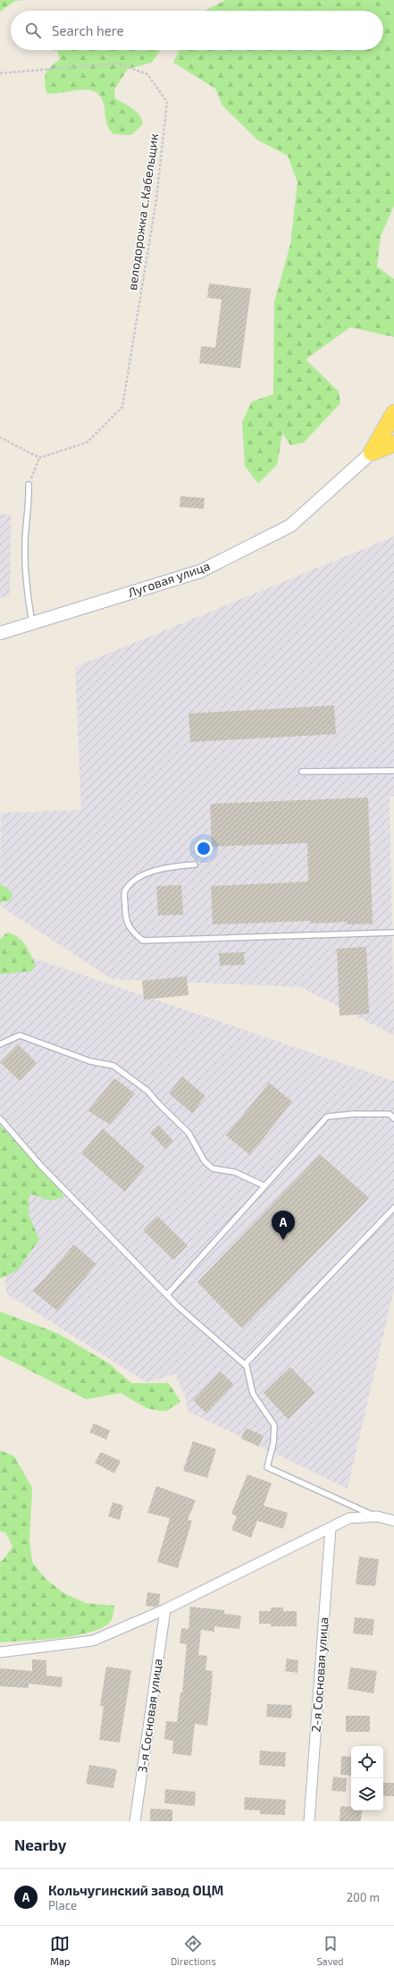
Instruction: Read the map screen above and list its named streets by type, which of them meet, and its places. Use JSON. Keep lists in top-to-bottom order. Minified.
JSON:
{"streets":{"street":["Луговая улица","2-я Сосновая улица","3-я Сосновая улица"],"path":["велодорожка с.Кабельщик"]},"page":{"search":"Search here","pins":"A","heading":"Nearby","list":[{"mark":"A","name":"Кольчугинский завод ОЦМ","note":"Place","value":"200 m"}],"nav":["Map","Directions","Saved"]}}
